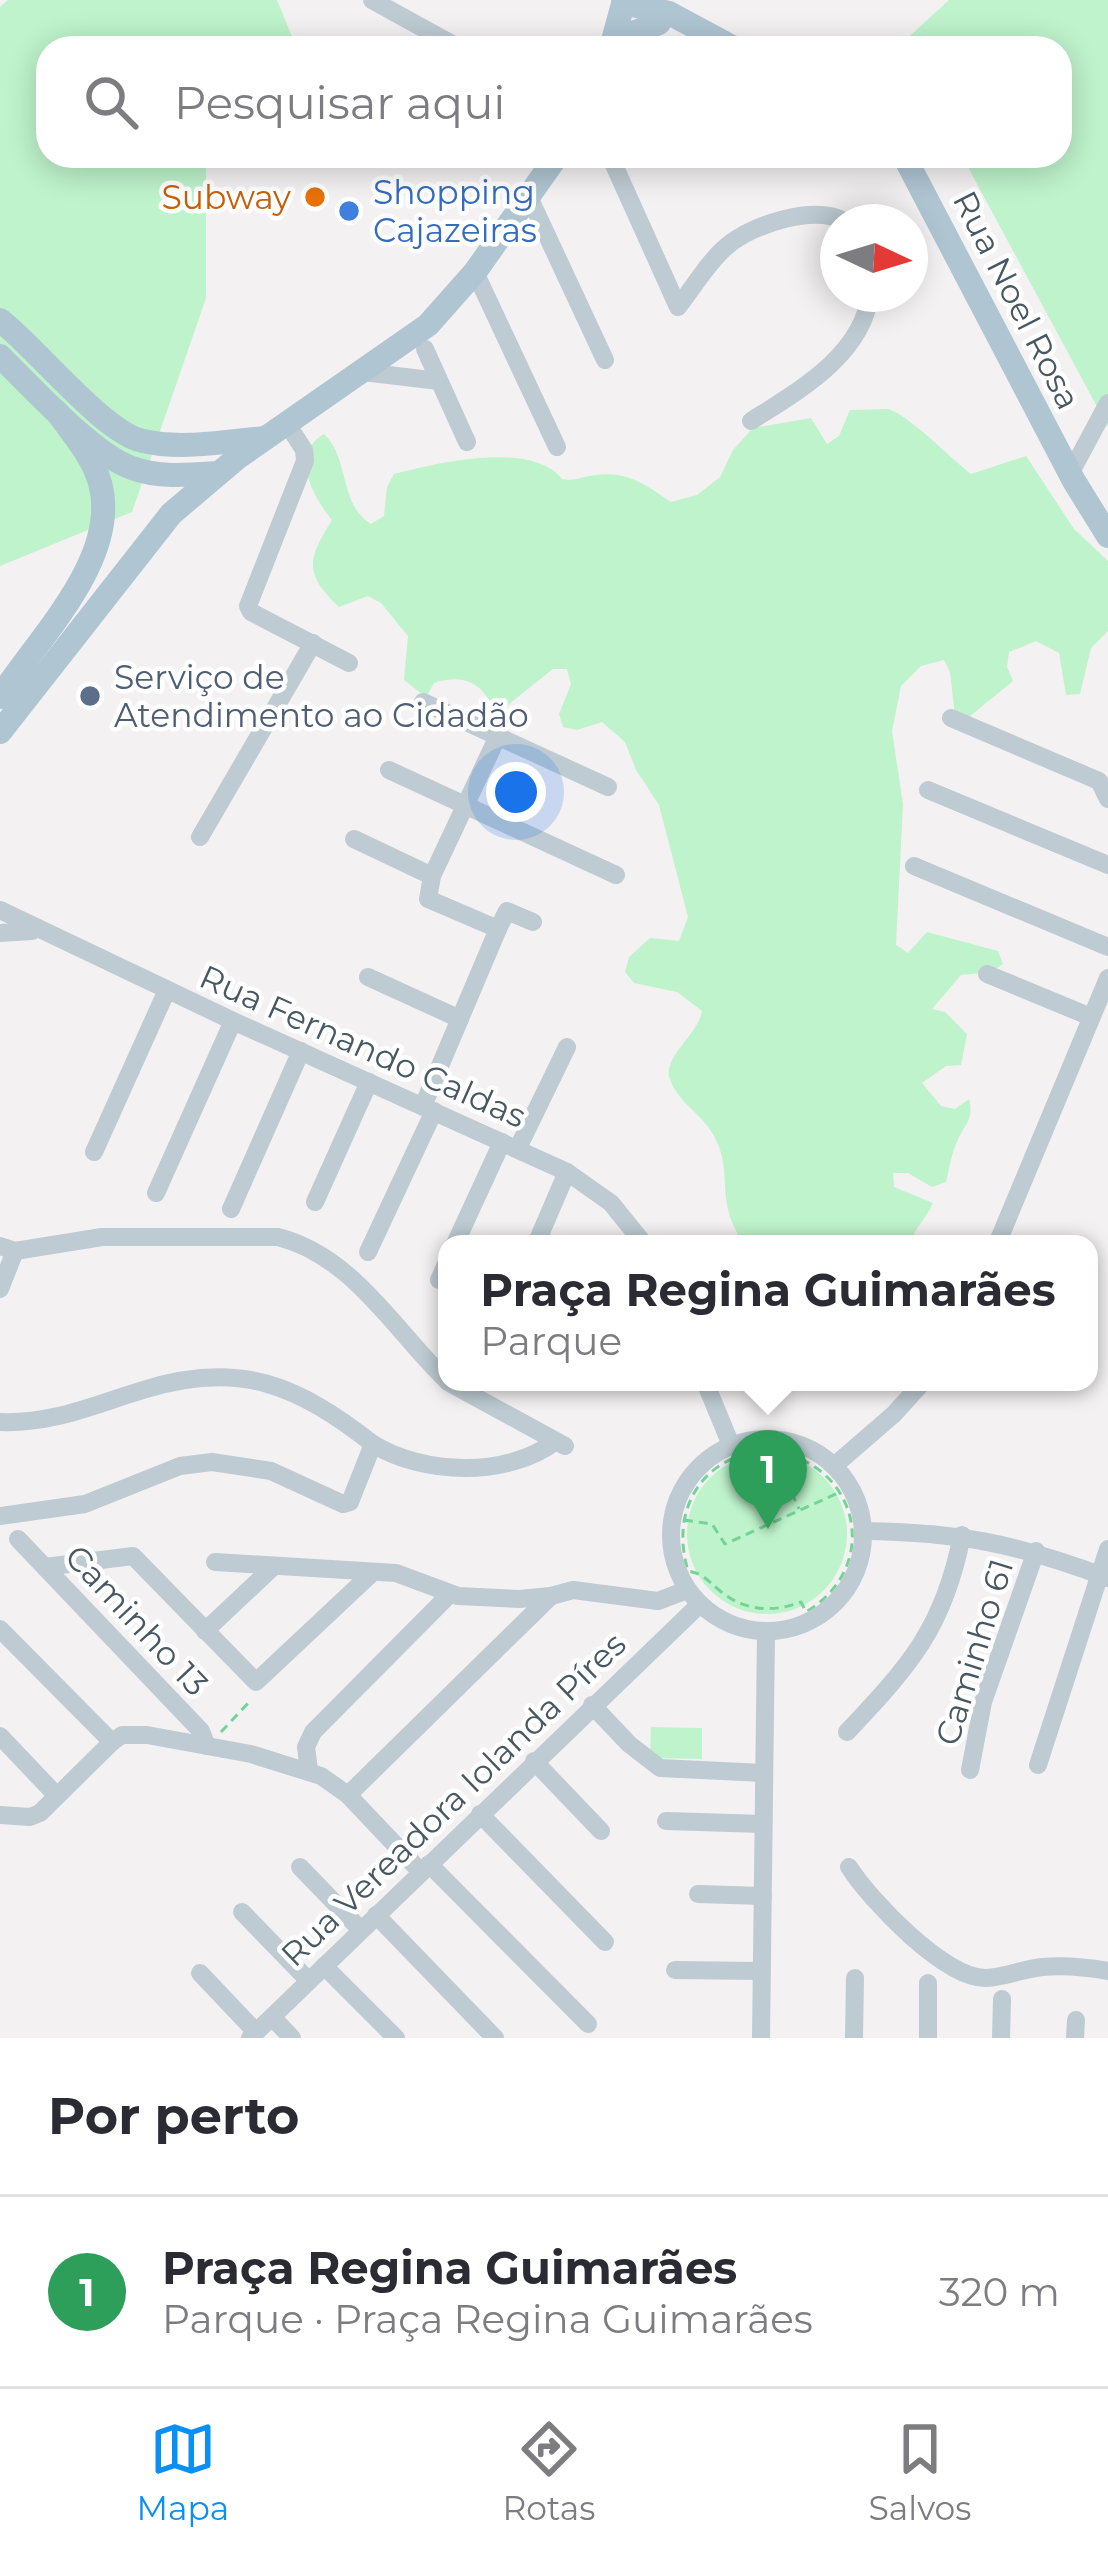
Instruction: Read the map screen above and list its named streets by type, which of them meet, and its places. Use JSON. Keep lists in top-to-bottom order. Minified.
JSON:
{"streets":{"main road":["Rua Noel Rosa"],"street":["Rua Fernando Caldas","Caminho 13","Caminho 61","Rua Vereadora Iolanda Píres"]},"places":["Subway","Shopping Cajazeiras","Serviço de Atendimento ao Cidadão"],"north":"right","page":{"search":"Pesquisar aqui","popup":["Praça Regina Guimarães","Parque"],"pins":"1","heading":"Por perto","list":[{"mark":"1","name":"Praça Regina Guimarães","note":"Parque · Praça Regina Guimarães","value":"320 m"}],"nav":["Mapa","Rotas","Salvos"]}}
